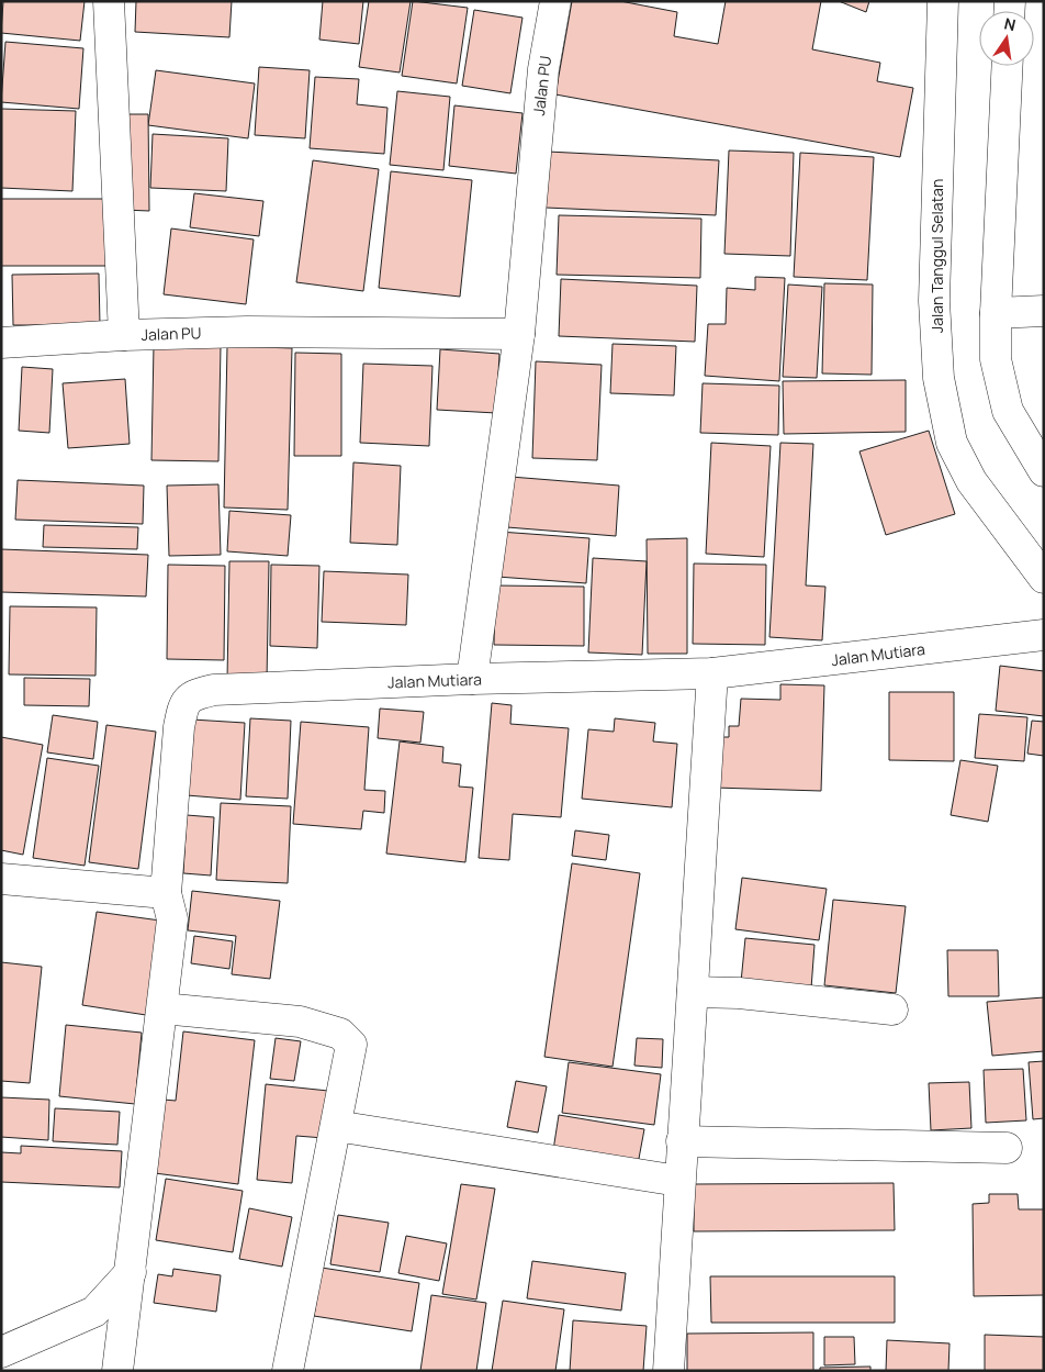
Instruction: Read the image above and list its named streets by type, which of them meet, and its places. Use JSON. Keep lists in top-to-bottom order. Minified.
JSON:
{"streets":{"street":["Jalan PU","Jalan Tanggul Selatan","Jalan Mutiara"]},"crossings":[["Jalan PU","Jalan Mutiara"]],"north":"top"}
